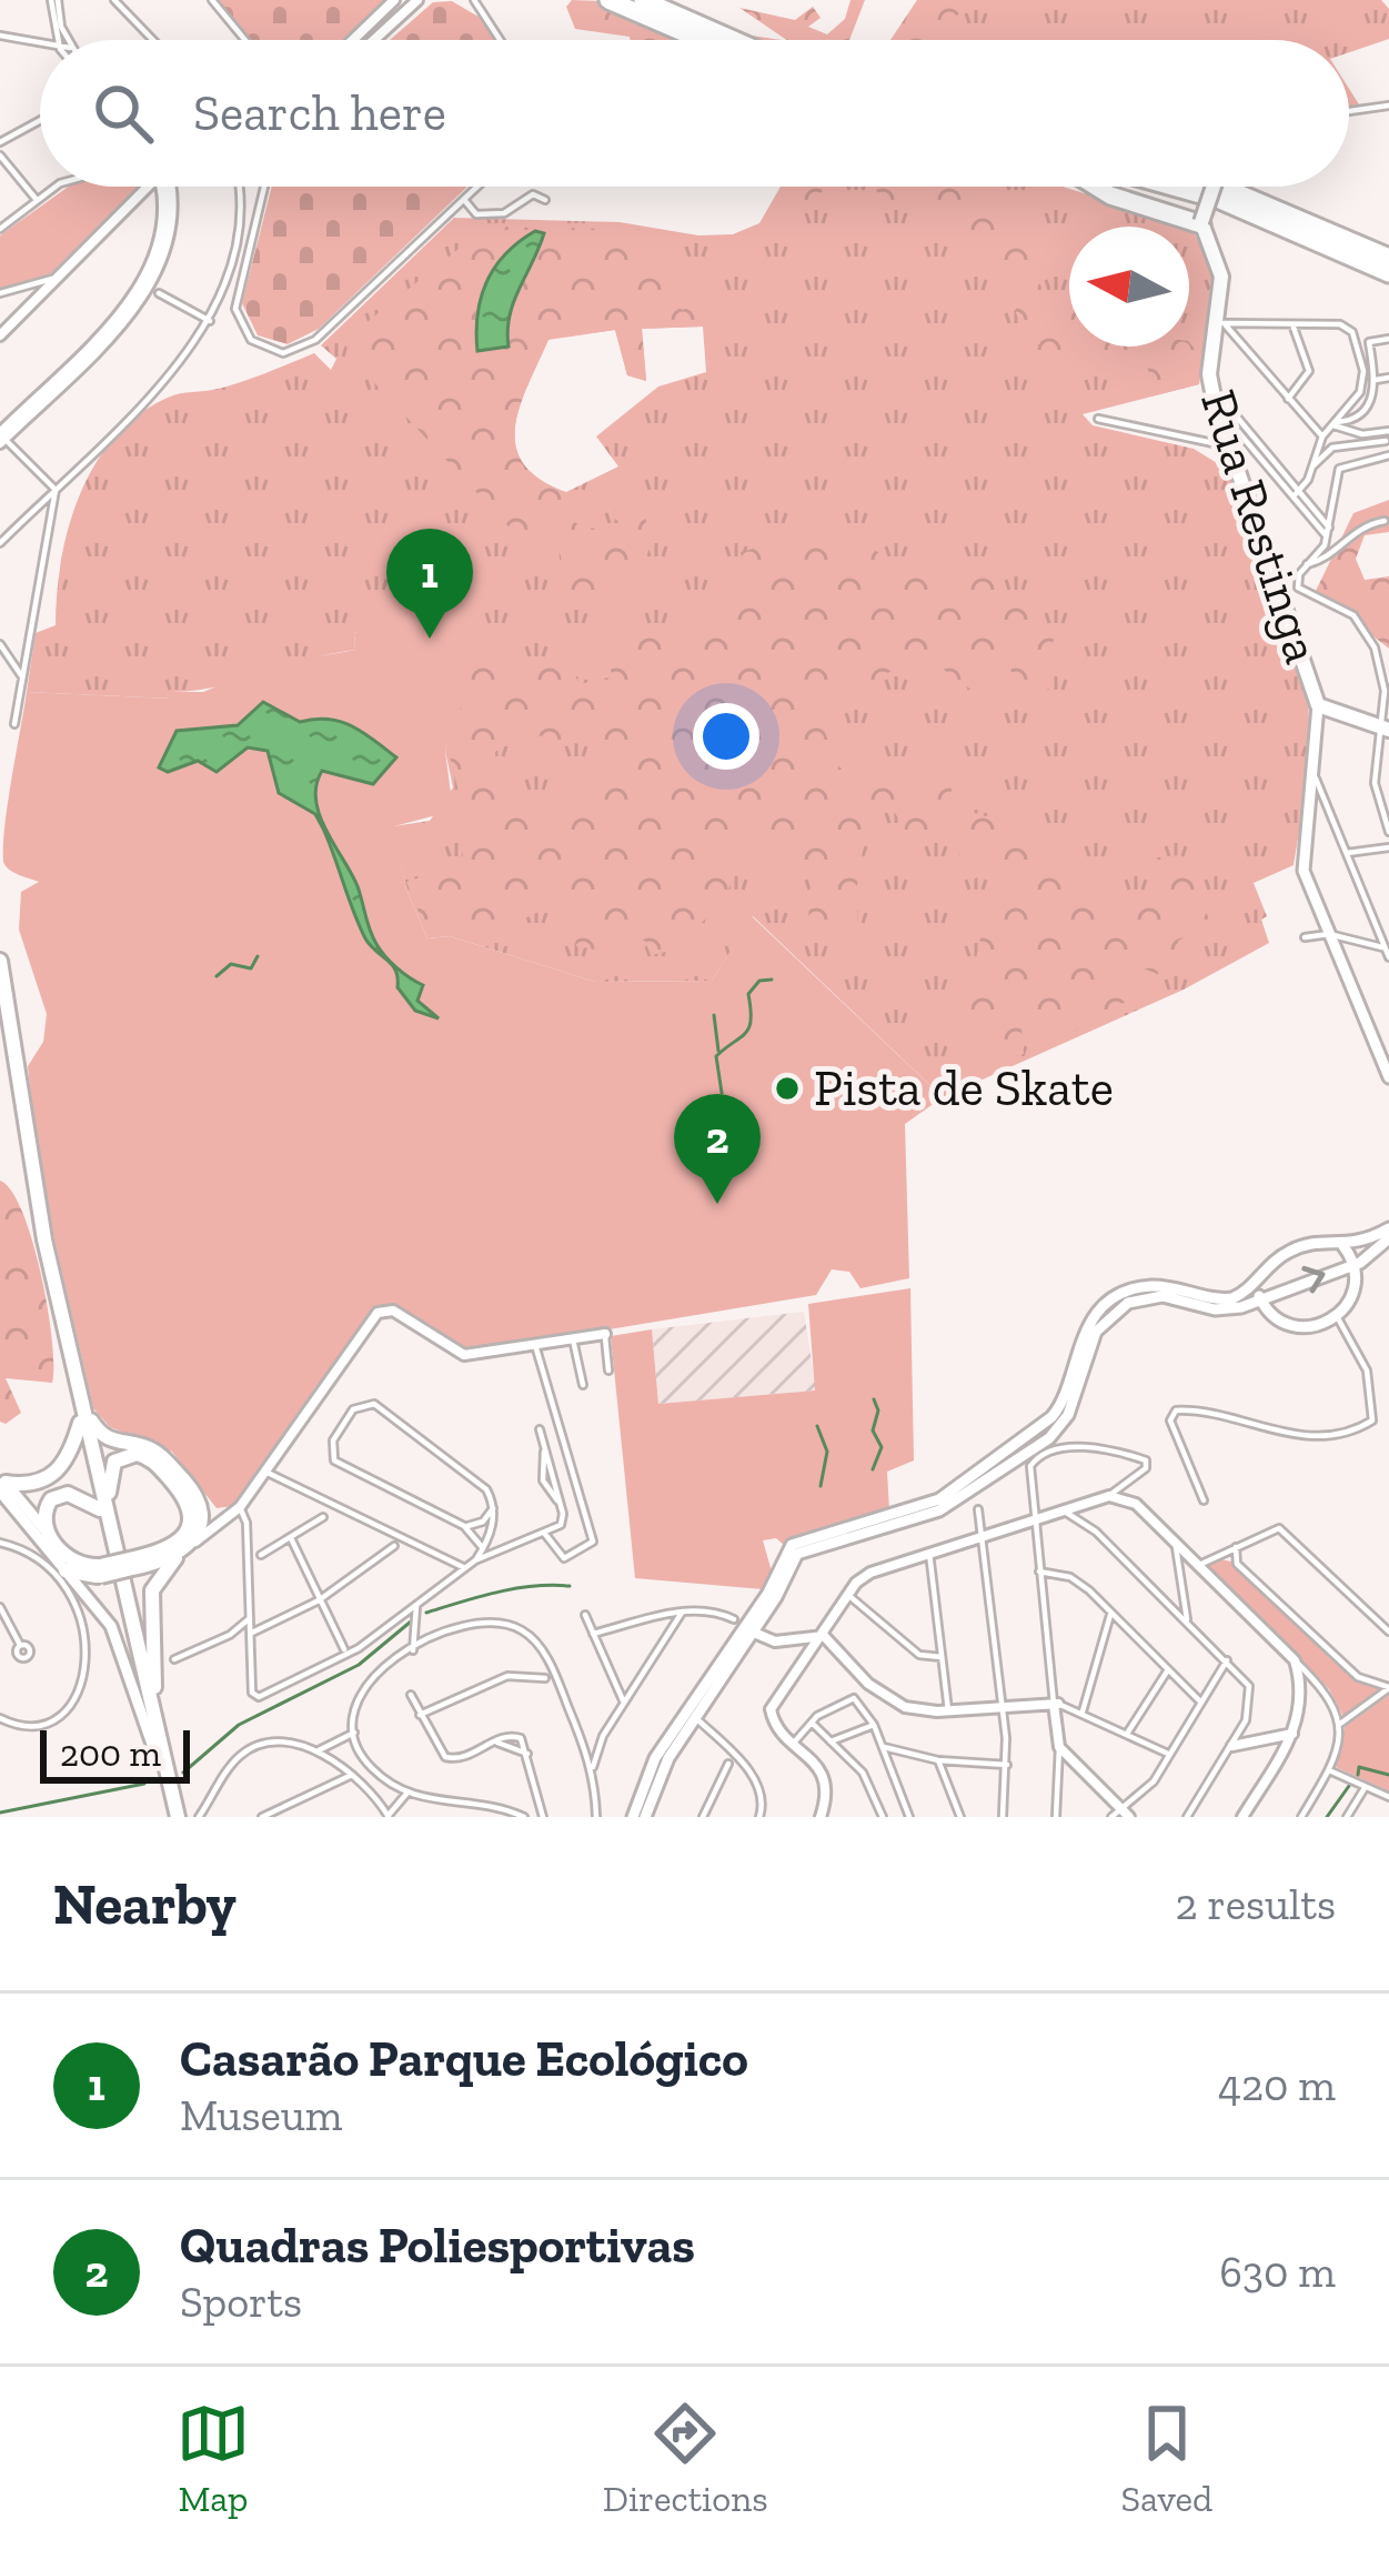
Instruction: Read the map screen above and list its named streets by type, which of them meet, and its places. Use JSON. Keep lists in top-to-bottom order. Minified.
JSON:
{"streets":{"main road":["Rua Restinga"]},"places":["Pista de Skate"],"scale_bar":"200 m","north":"left","page":{"search":"Search here","pins":["1","2"],"scale":"200 m","heading":["Nearby","2 results"],"list":[{"mark":"1","name":"Casarão Parque Ecológico","note":"Museum","value":"420 m"},{"mark":"2","name":"Quadras Poliesportivas","note":"Sports","value":"630 m"}],"nav":["Map","Directions","Saved"]}}
